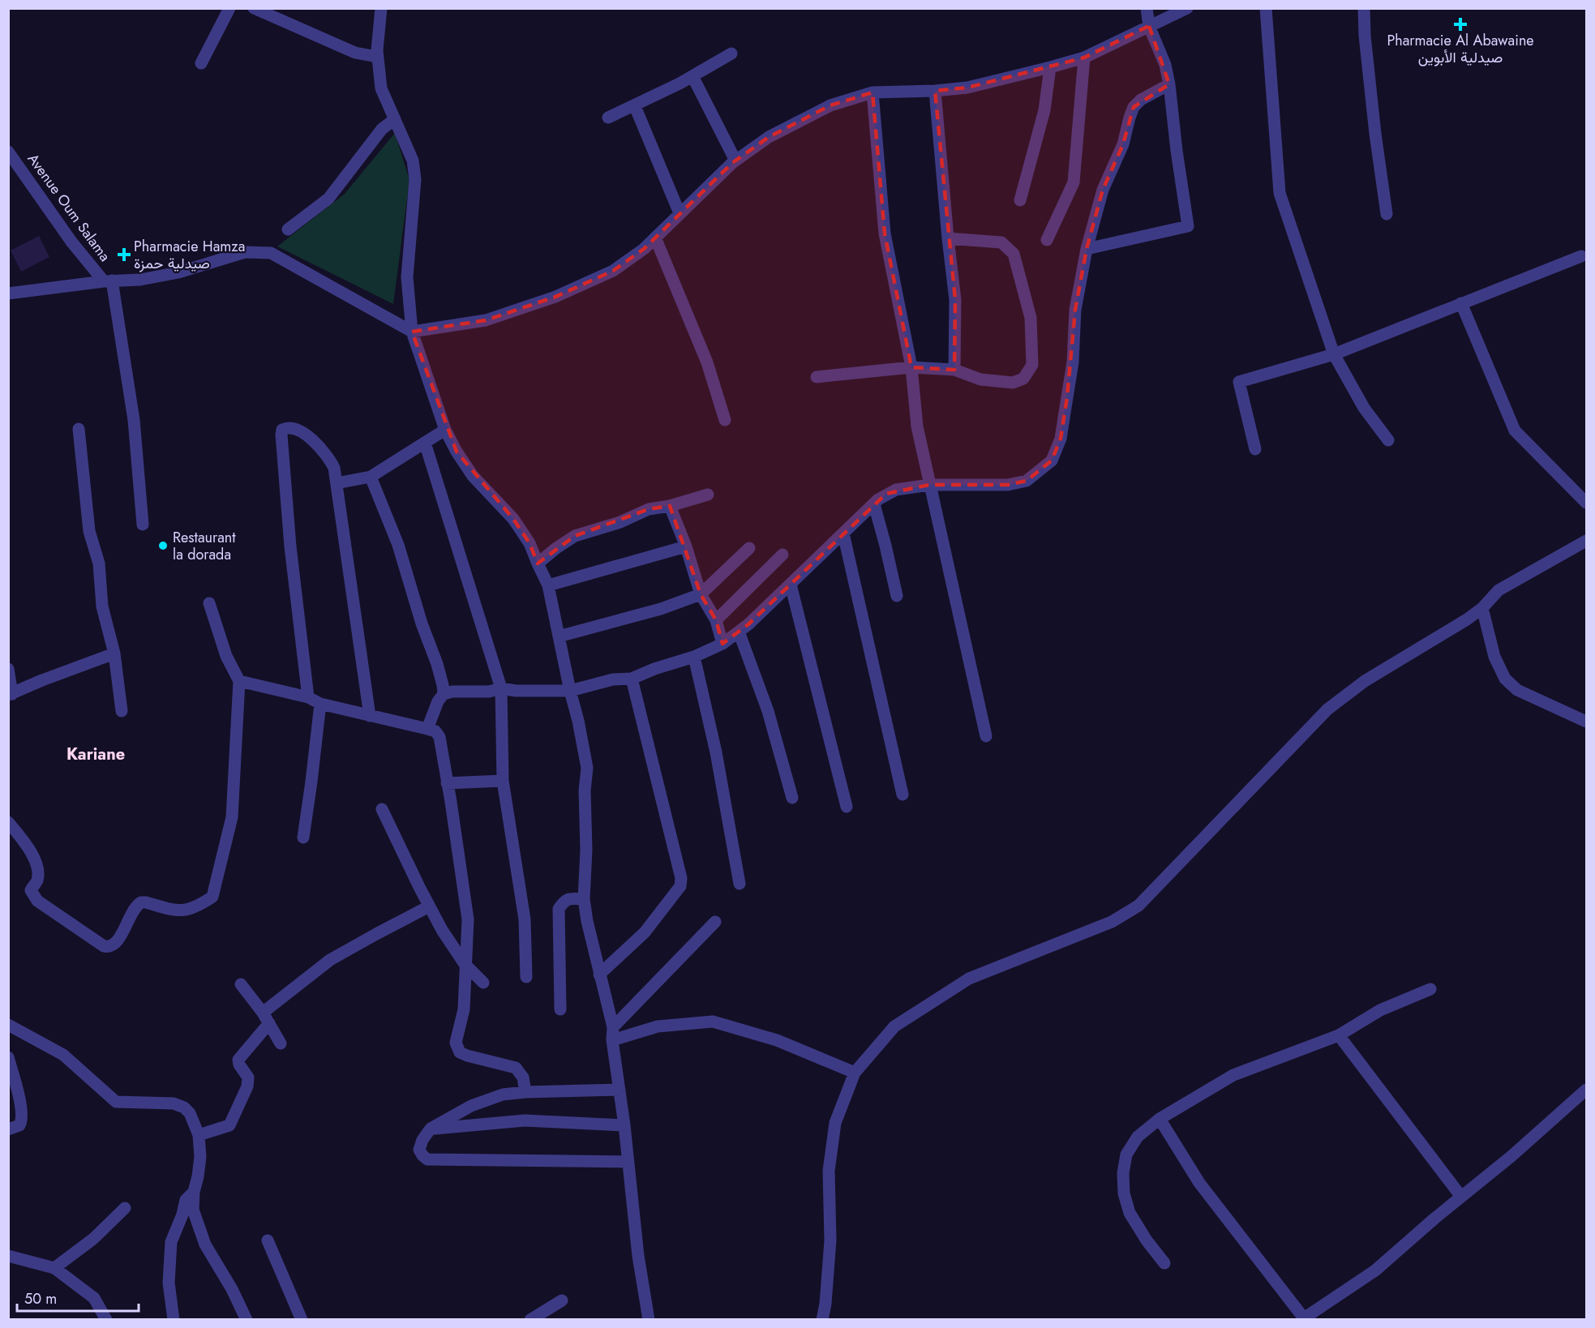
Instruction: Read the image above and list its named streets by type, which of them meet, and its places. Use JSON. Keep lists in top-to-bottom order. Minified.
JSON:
{"streets":{"street":["Avenue Oum Salama"]},"districts":["Kariane"],"places":{"health":["Pharmacie Al Abawaine صيدلية الأبوين","Pharmacie Hamza صيدلية حمزة"],"other":["Restaurant la dorada"]},"scale_bar":"50 m"}
